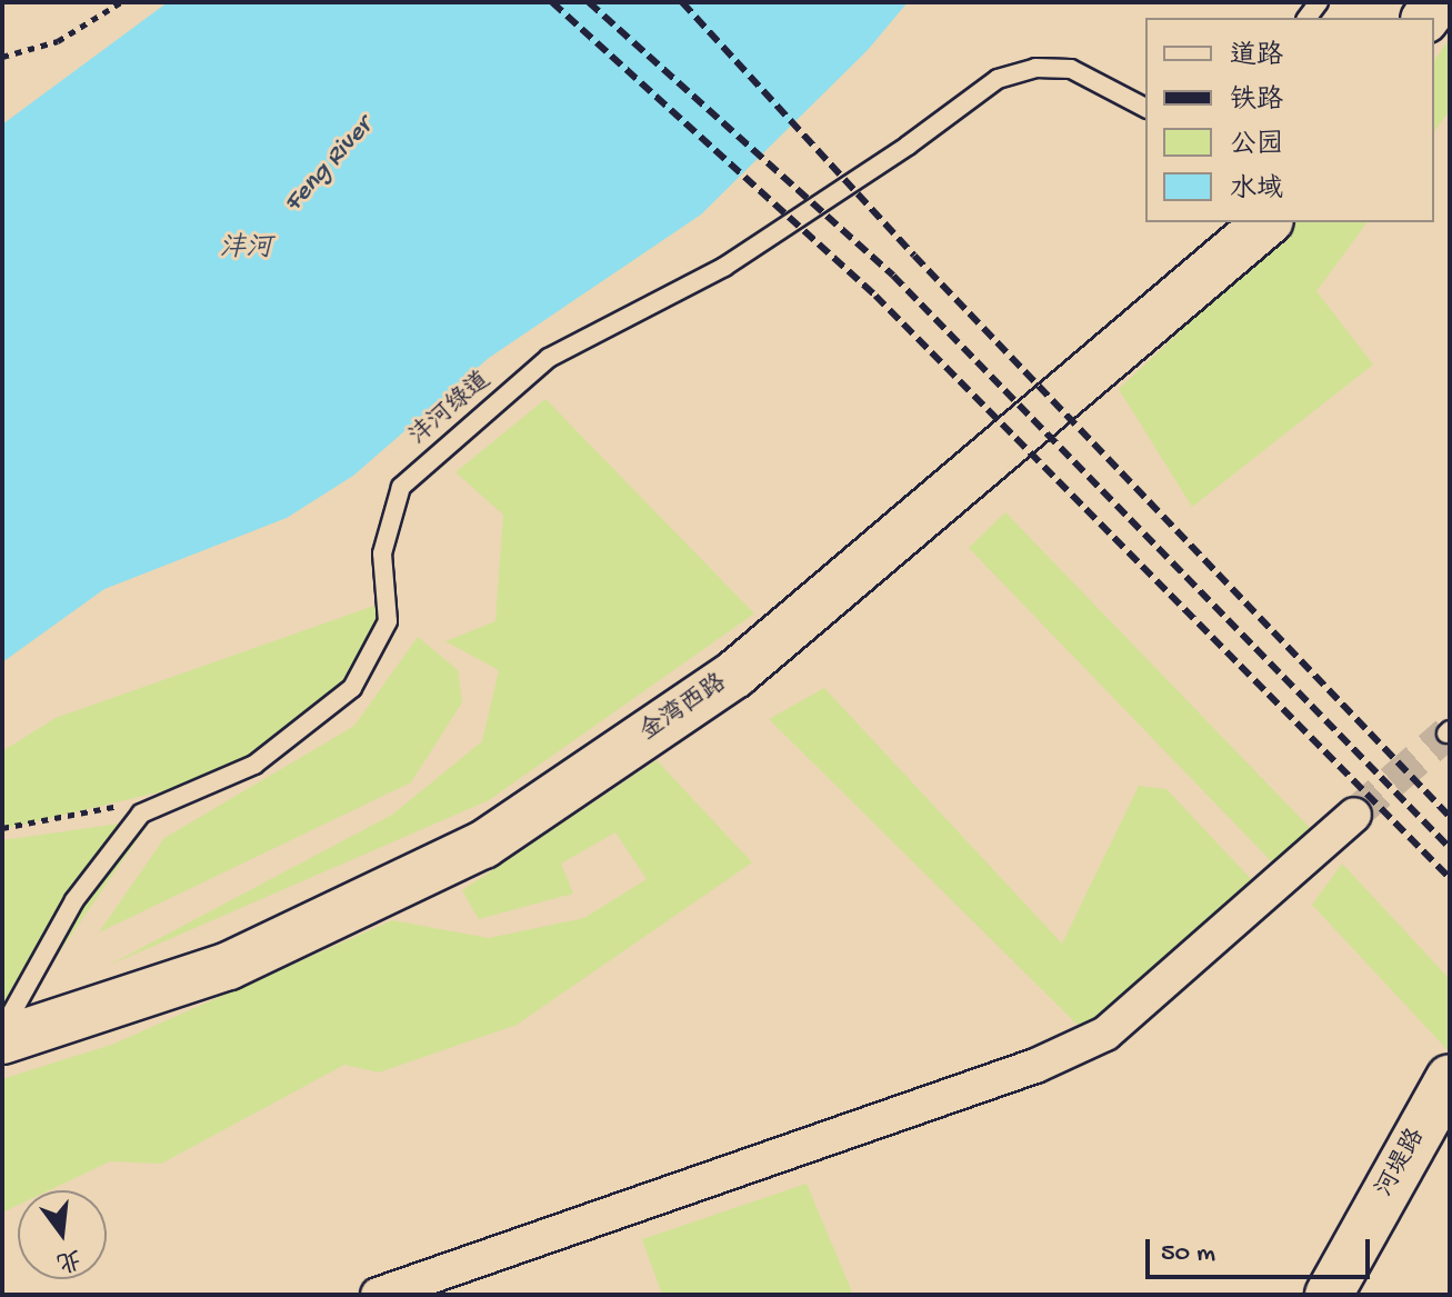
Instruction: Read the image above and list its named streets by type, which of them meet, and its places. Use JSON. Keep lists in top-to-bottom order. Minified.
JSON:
{"streets":{"street":["金湾西路","河堤路"],"lane":["沣河绿道"]},"water":["Feng River","沣河"],"legend":["道路","铁路","公园","水域"],"scale_bar":"50 m","north":"bottom"}
